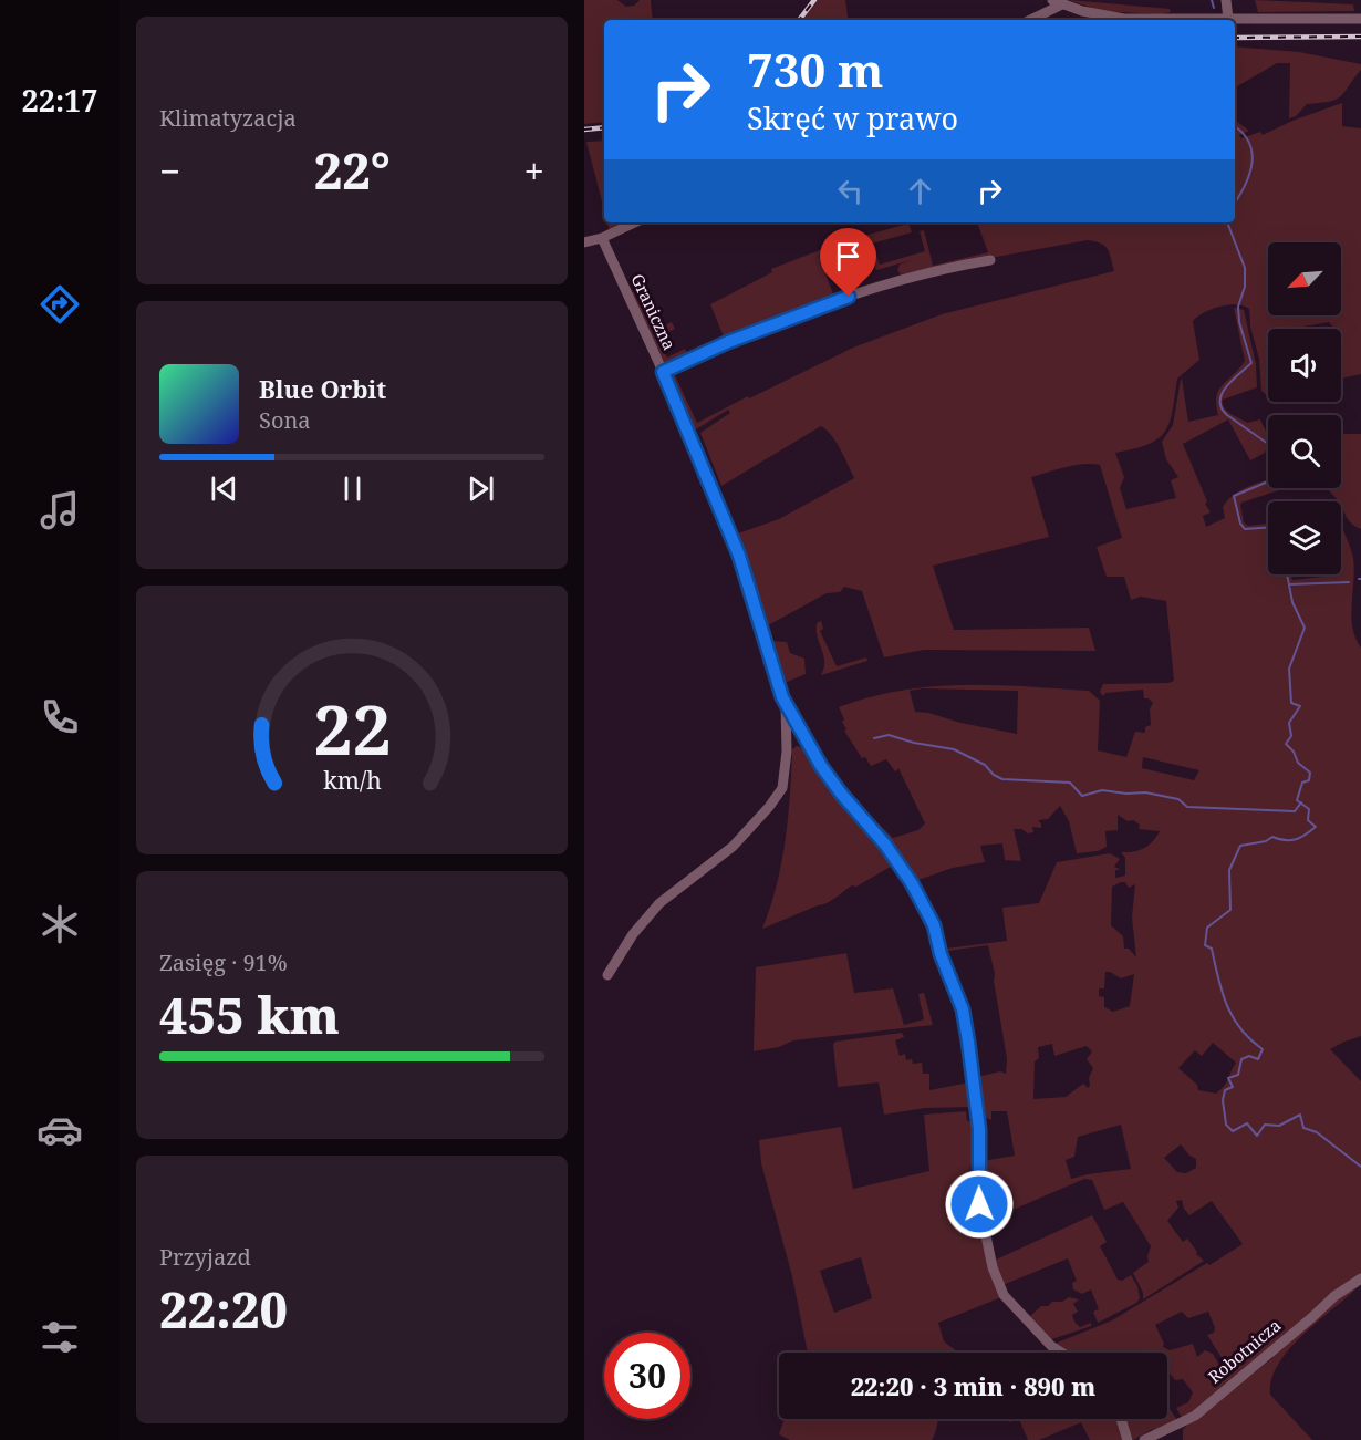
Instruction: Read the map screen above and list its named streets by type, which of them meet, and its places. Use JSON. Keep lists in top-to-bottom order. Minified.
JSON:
{"streets":{"street":["Graniczna","Robotnicza"]},"north":"bottom left","page":{"tabs":"22:17","tile":["Klimatyzacja",["Zasięg · 91%","455 km"],["Przyjazd","22:20"]],"turn":["730 m","Skręć w prawo"],"heat":["−","22°","+"],"song":["Blue Orbit","Sona"],"limit":"30","trip":"22:20 · 3 min · 890 m","gauge":["22","km/h"]}}
